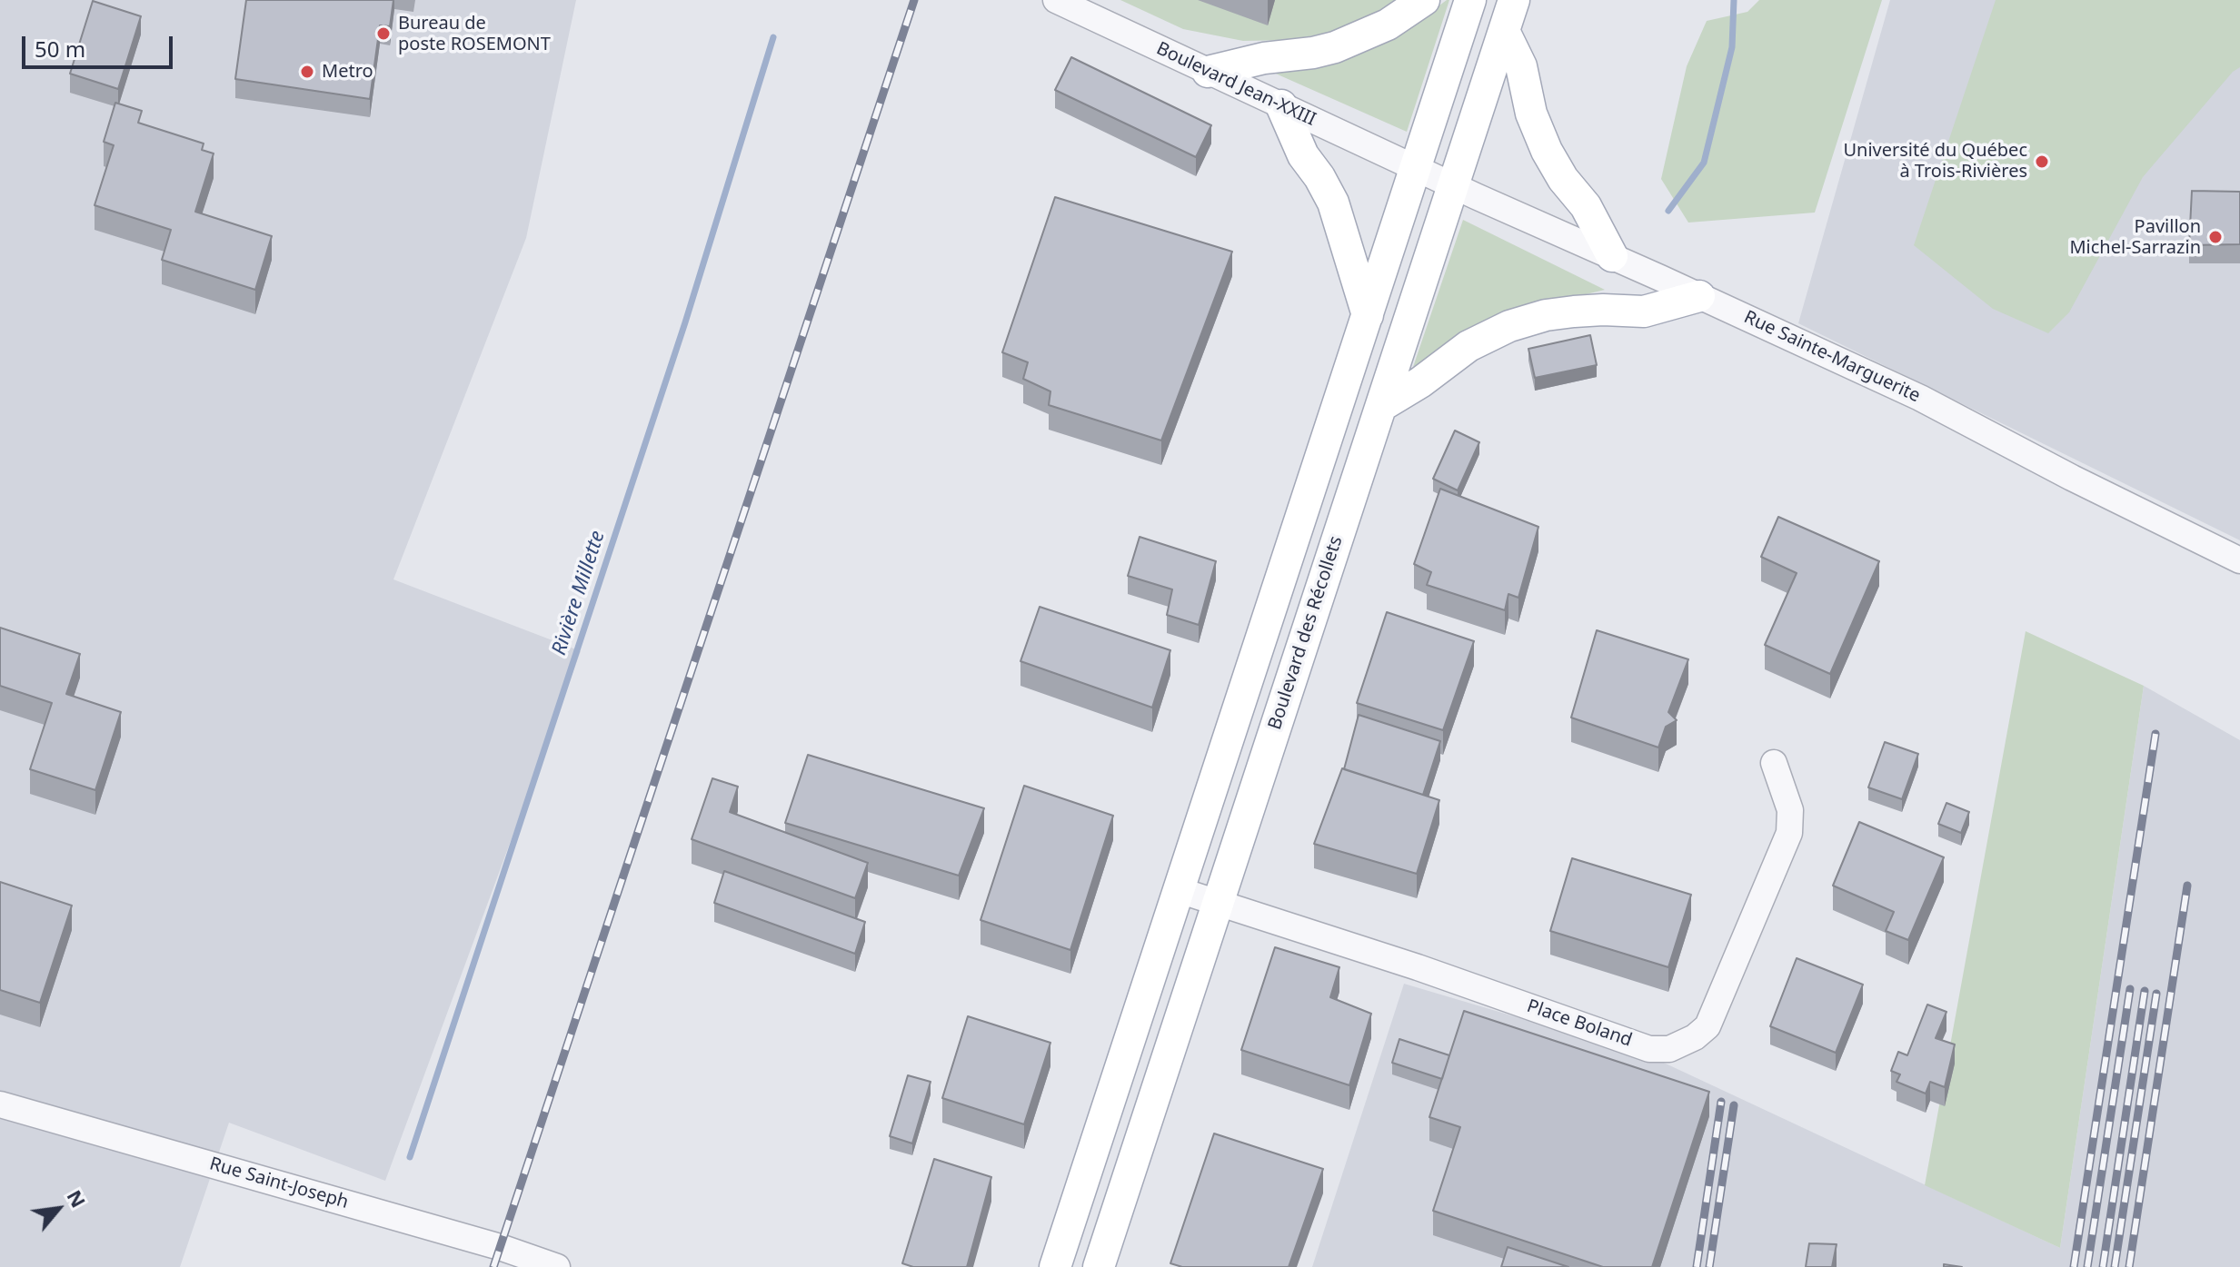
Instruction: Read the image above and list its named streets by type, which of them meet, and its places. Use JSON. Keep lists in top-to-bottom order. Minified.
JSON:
{"streets":{"main road":["Boulevard des Récollets"],"street":["Boulevard Jean-XXIII","Rue Sainte-Marguerite","Place Boland","Rue Saint-Joseph"]},"crossings":[["Boulevard Jean-XXIII","Rue Sainte-Marguerite"],["Rue Sainte-Marguerite","Boulevard des Récollets"],["Boulevard des Récollets","Place Boland"]],"water":["Rivière Millette"],"places":["Bureau de poste ROSEMONT","Metro","Université du Québec à Trois-Rivières","Pavillon Michel-Sarrazin"],"scale_bar":"50 m","north":"top right"}
